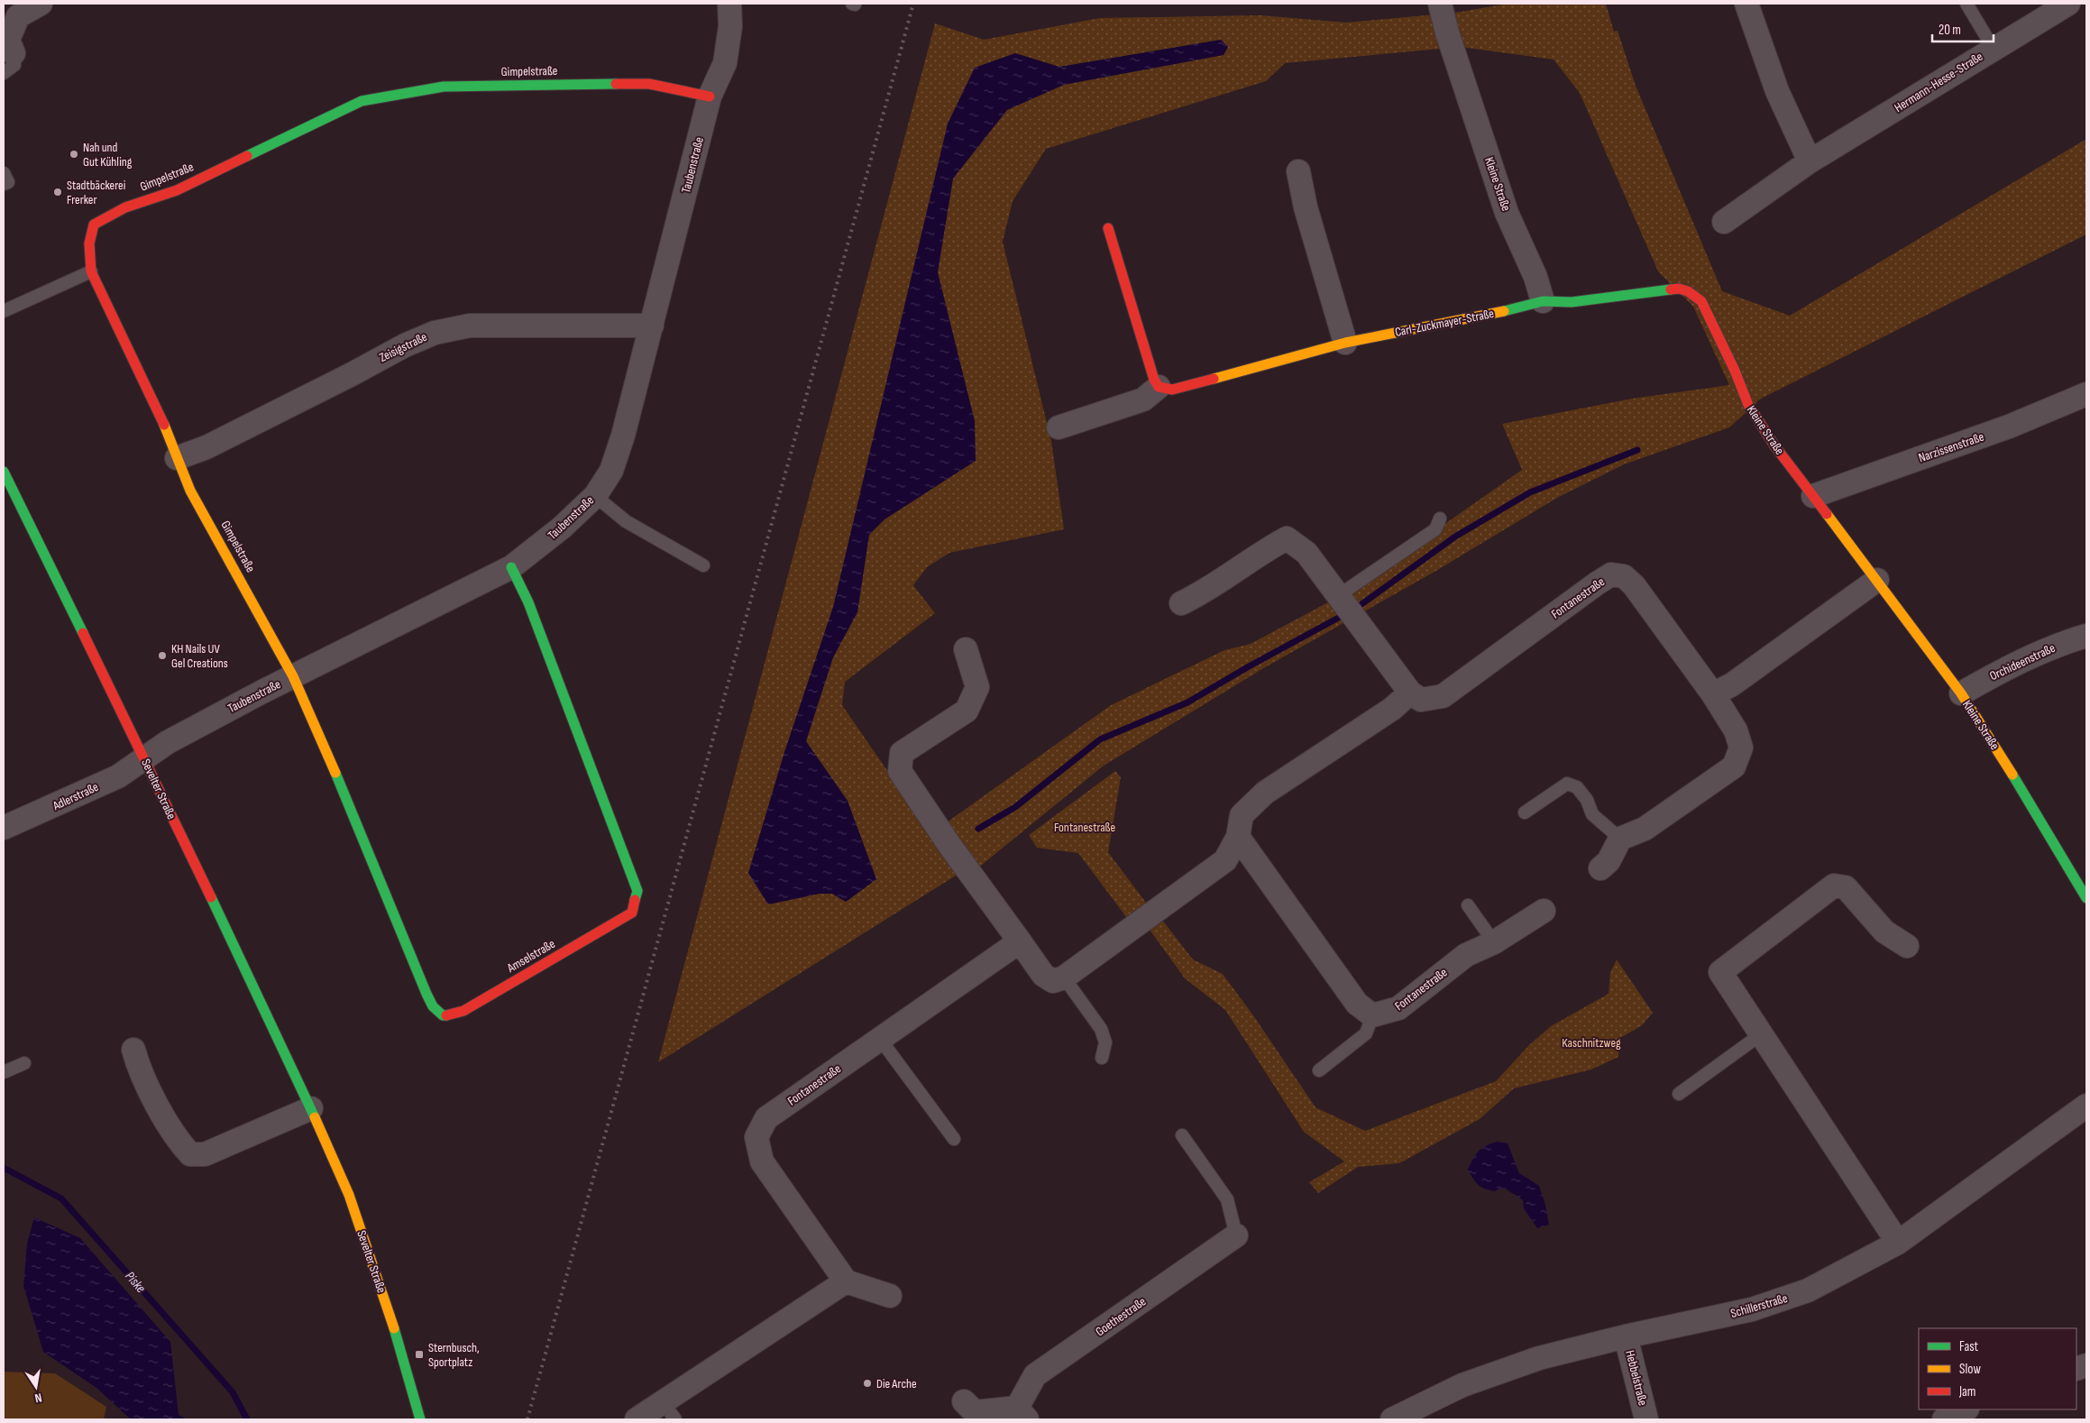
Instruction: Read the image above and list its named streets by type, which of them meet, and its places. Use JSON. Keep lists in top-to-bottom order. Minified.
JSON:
{"streets":{"street":["Gimpelstraße","Hermann-Hesse-Straße","Taubenstraße","Kleine Straße","Carl-Zuckmayer-Straße","Zeisigstraße","Narzissenstraße","Fontanestraße","Orchideenstraße","Sevelter Straße","Adlerstraße","Amselstraße","Schillerstraße","Goethestraße","Hebbelstraße"]},"crossings":[["Gimpelstraße","Taubenstraße"],["Gimpelstraße","Zeisigstraße"],["Gimpelstraße","Amselstraße"],["Taubenstraße","Zeisigstraße"],["Taubenstraße","Sevelter Straße"],["Taubenstraße","Adlerstraße"],["Taubenstraße","Amselstraße"],["Kleine Straße","Carl-Zuckmayer-Straße"],["Kleine Straße","Narzissenstraße"],["Kleine Straße","Orchideenstraße"],["Sevelter Straße","Adlerstraße"],["Schillerstraße","Hebbelstraße"]],"water":["Piske"],"parks":["Fontanestraße","Kaschnitzweg"],"places":{"other":["Nah und Gut Kühling","Stadtbäckerei Frerker","KH Nails UV Gel Creations","Die Arche"],"transit":["Sternbusch, Sportplatz"]},"legend":["Fast","Slow","Jam"],"scale_bar":"20 m","north":"bottom"}
